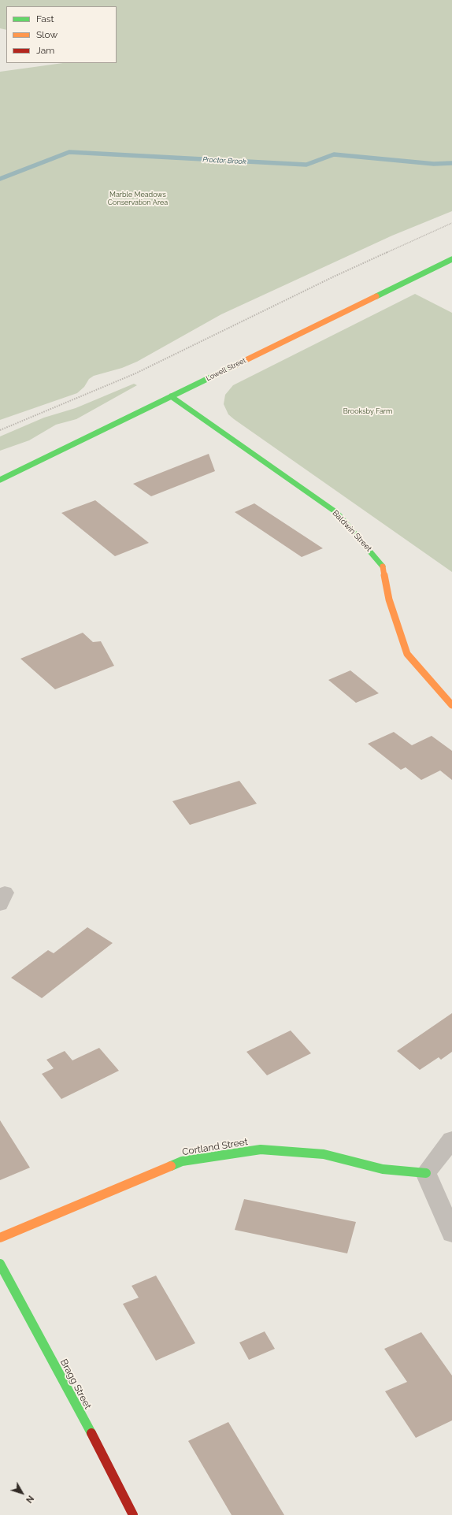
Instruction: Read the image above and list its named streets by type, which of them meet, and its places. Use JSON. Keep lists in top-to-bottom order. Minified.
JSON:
{"streets":{"street":["Lowell Street","Baldwin Street","Cortland Street","Bragg Street"]},"crossings":[["Lowell Street","Baldwin Street"]],"water":["Proctor Brook"],"parks":["Marble Meadows Conservation Area","Brooksby Farm"],"legend":["Fast","Slow","Jam"],"north":"bottom right"}
